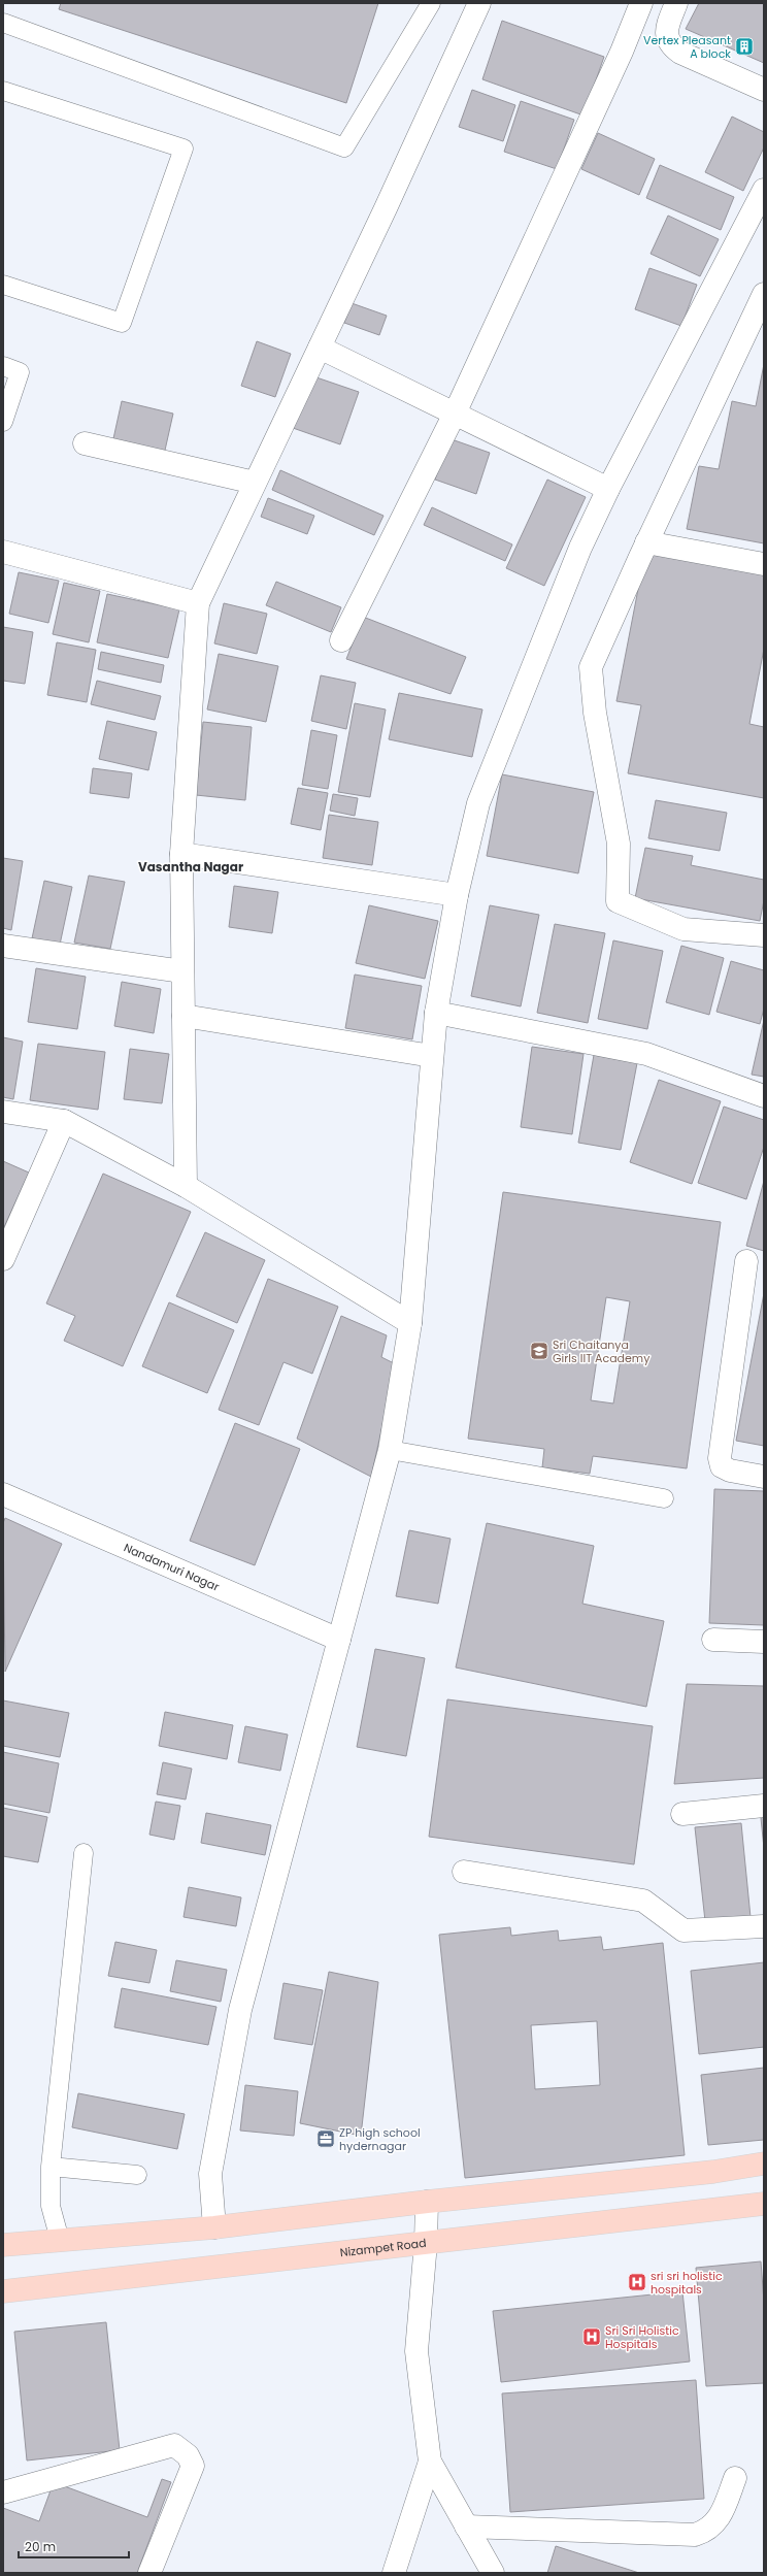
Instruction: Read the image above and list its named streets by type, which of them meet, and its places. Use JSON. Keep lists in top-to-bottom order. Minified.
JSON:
{"streets":{"main road":["Nizampet Road"],"street":["Nandamuri Nagar"]},"districts":["Vasantha Nagar"],"places":{"building":["Vertex Pleasant A block"],"school or university":["Sri Chaitanya Girls IIT Academy"],"office":["ZP high school hydernagar"],"hospital":["sri sri holistic hospitals","Sri Sri Holistic Hospitals"]},"scale_bar":"20 m"}
